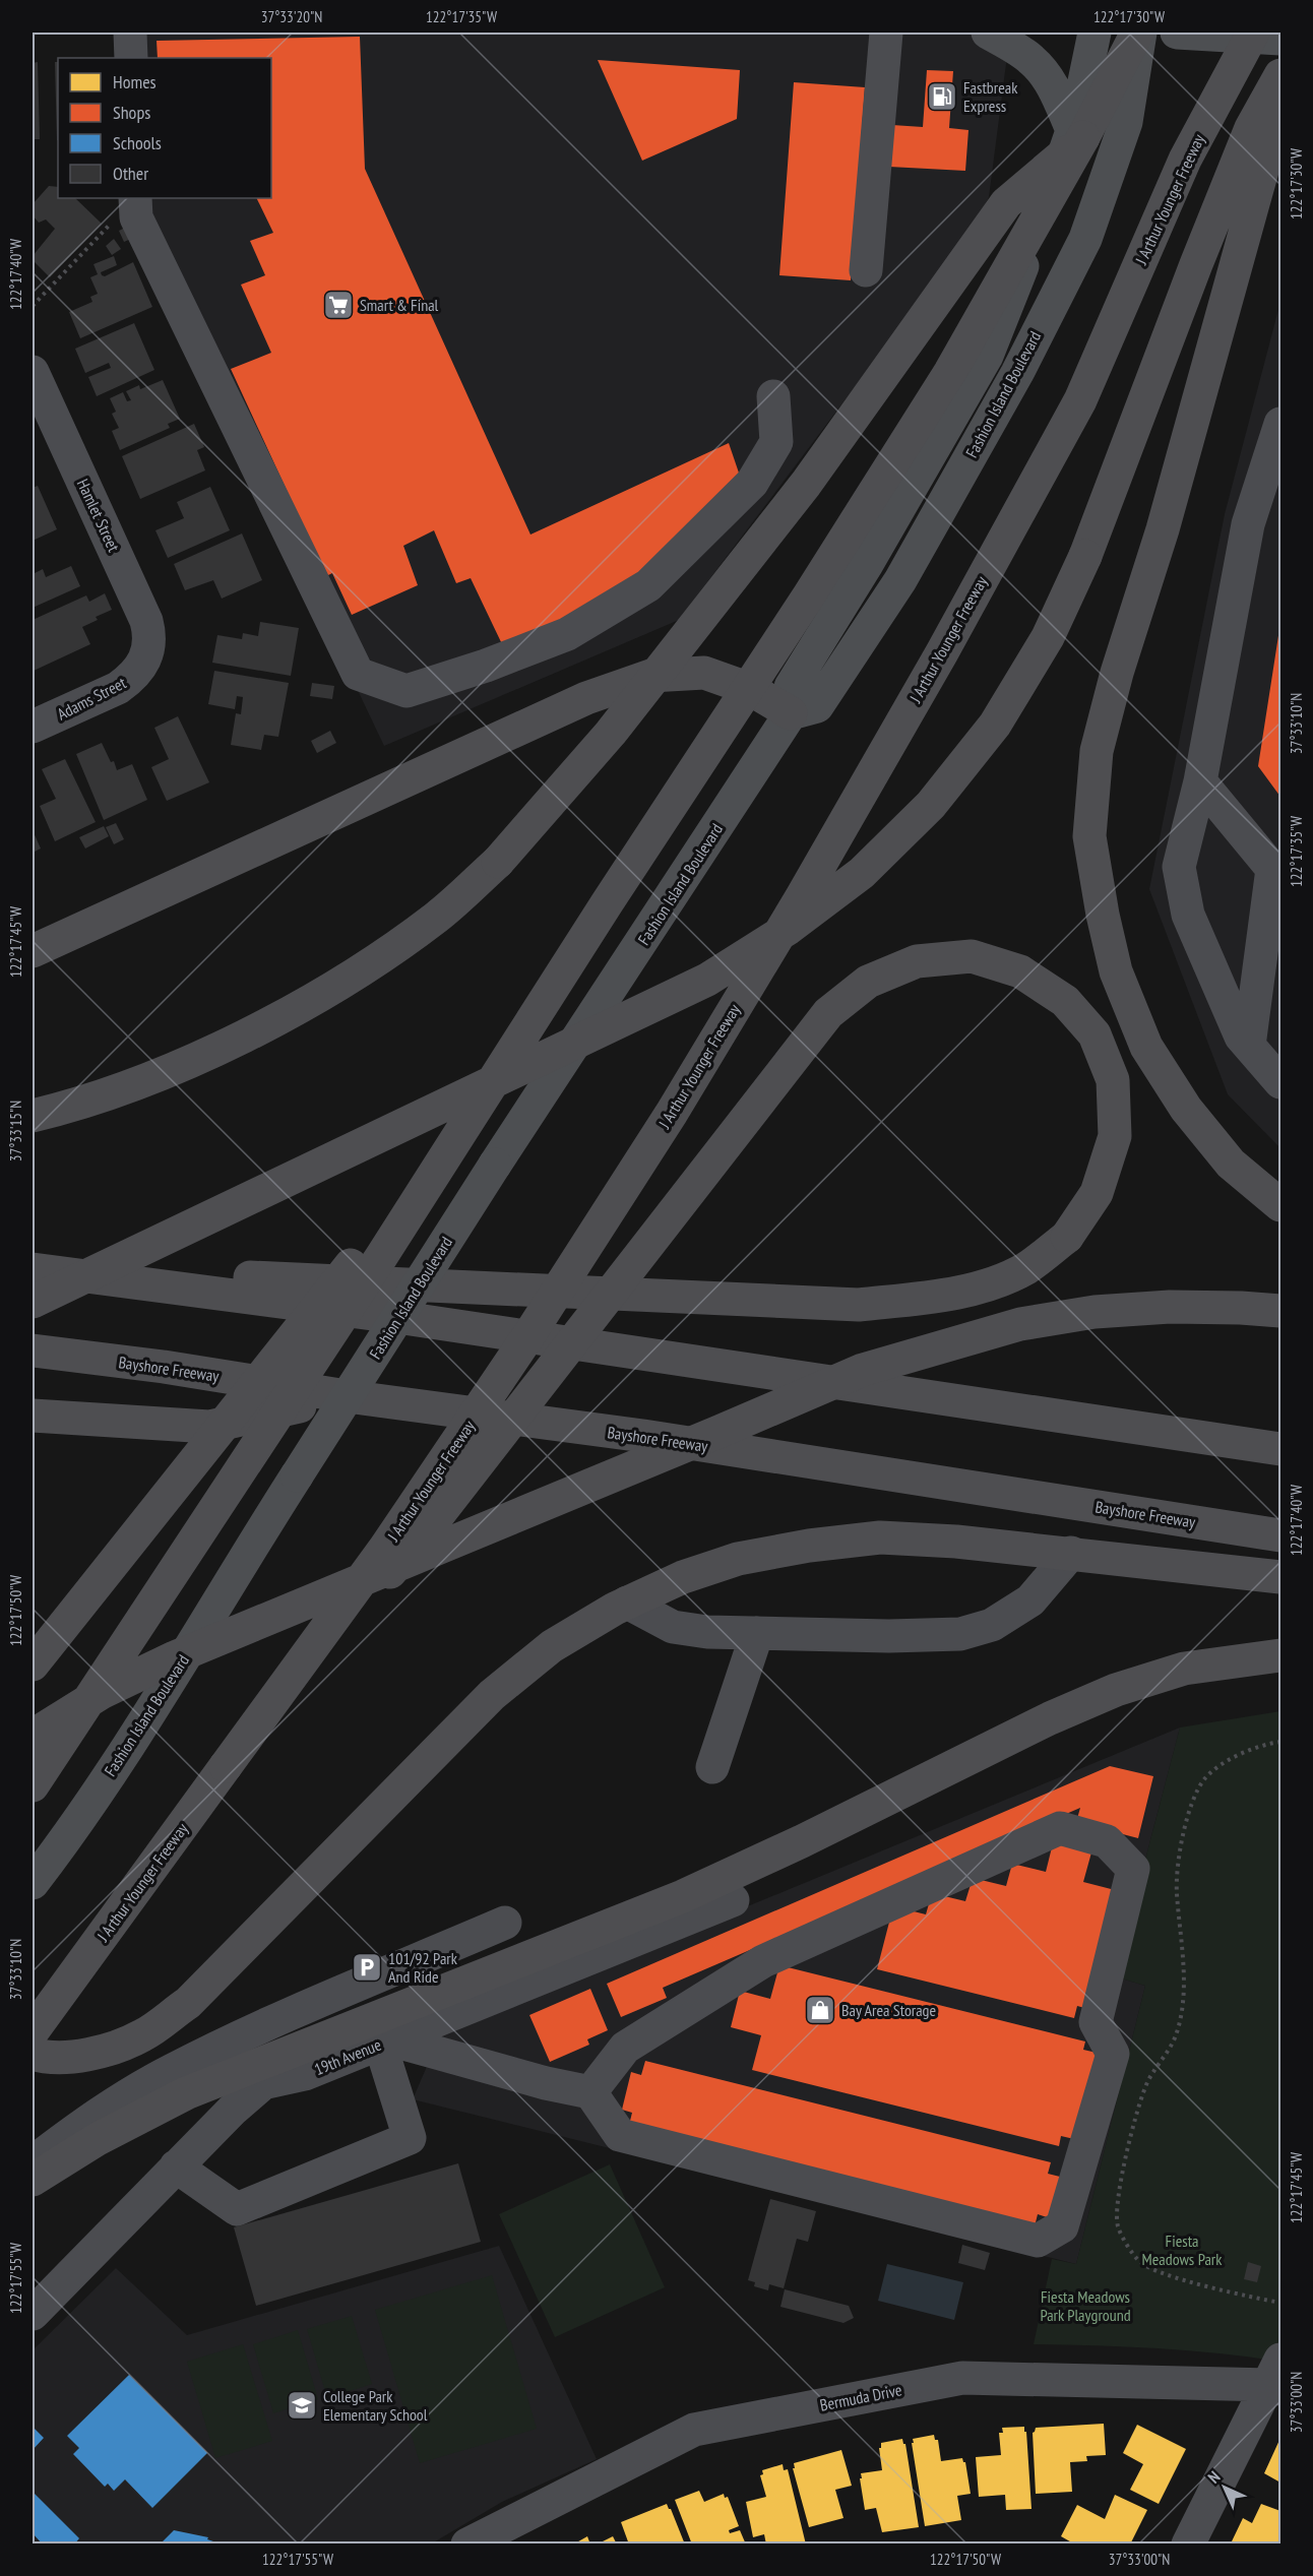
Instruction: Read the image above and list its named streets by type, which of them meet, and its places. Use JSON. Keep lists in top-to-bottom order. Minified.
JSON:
{"streets":{"highway":["J Arthur Younger Freeway","Bayshore Freeway"],"main road":["Fashion Island Boulevard"],"street":["Hamlet Street","Adams Street","19th Avenue","Bermuda Drive"]},"crossings":[["Hamlet Street","Adams Street"]],"parks":["Fiesta Meadows Park","Fiesta Meadows Park Playground"],"places":{"fuel station":["Fastbreak Express"],"supermarket":["Smart & Final"],"parking":["101/92 Park And Ride"],"shop":["Bay Area Storage"],"school or university":["College Park Elementary School"]},"legend":["Homes","Shops","Schools","Other"],"north":"top left","coordinates":["37°33'20\"N","122°17'35\"W","122°17'30\"W","122°17'40\"W","37°33'10\"N","122°17'45\"W","37°33'15\"N","122°17'50\"W","122°17'55\"W","37°33'00\"N"]}
